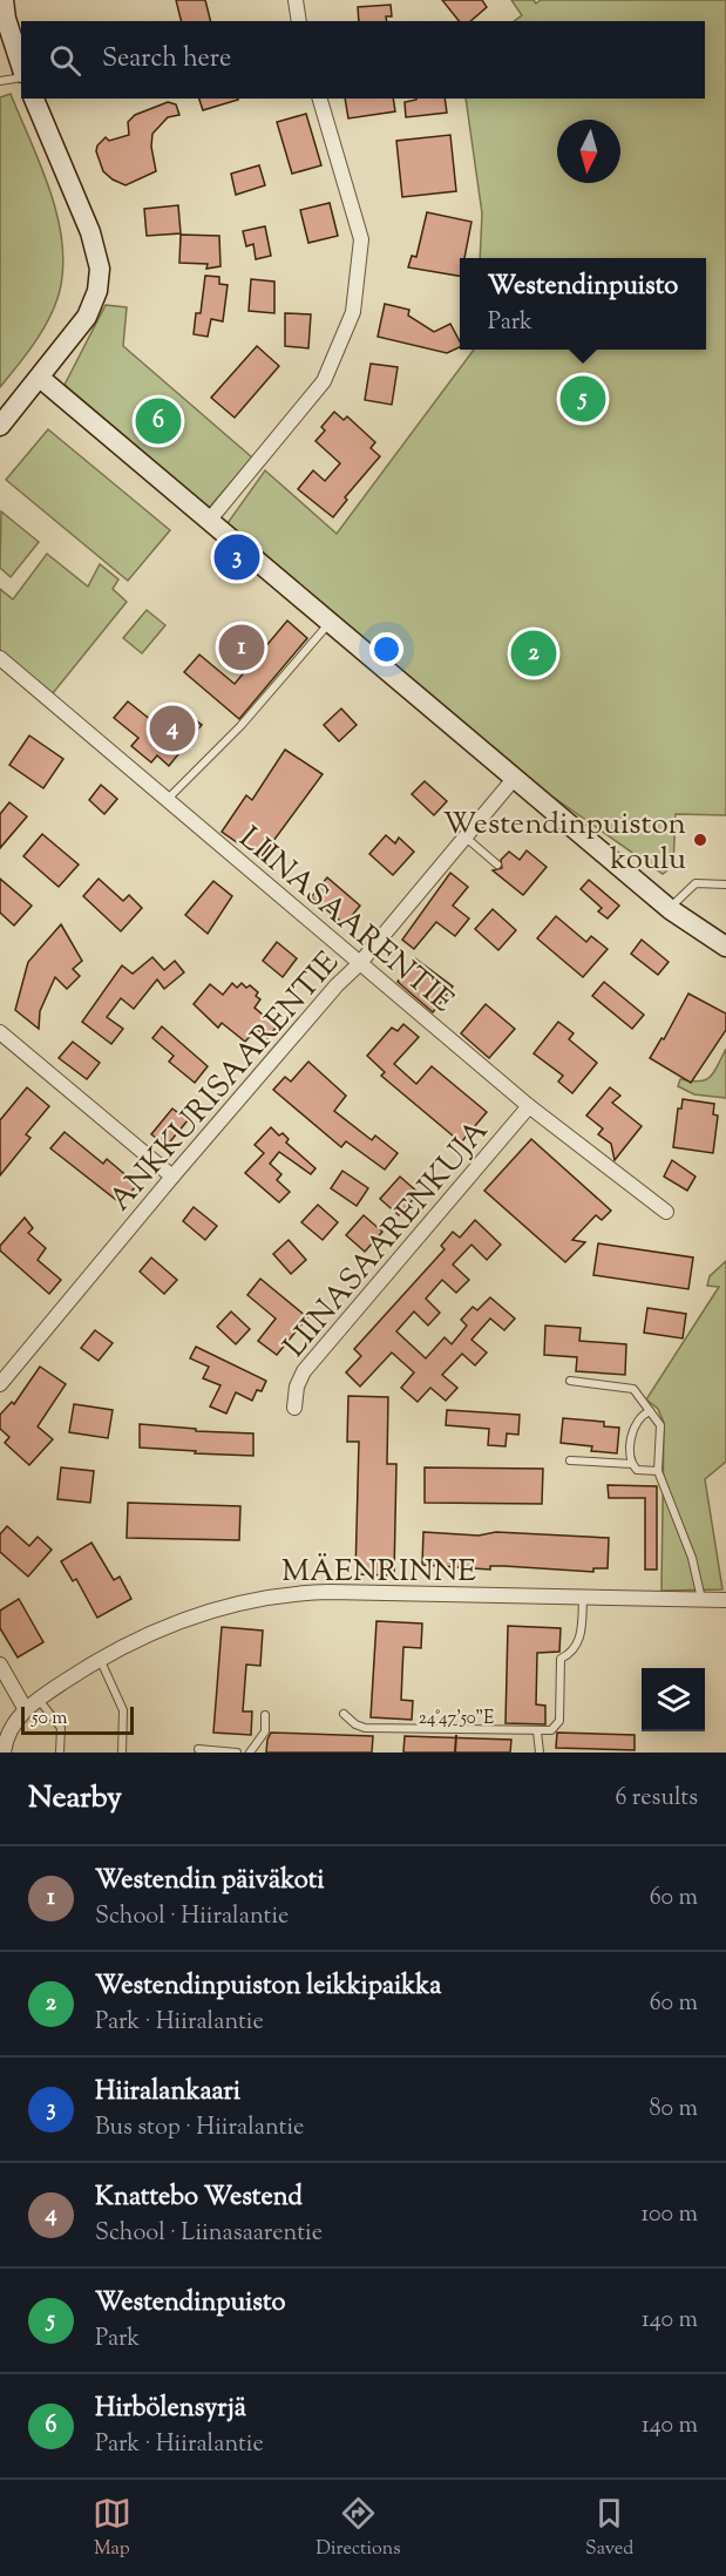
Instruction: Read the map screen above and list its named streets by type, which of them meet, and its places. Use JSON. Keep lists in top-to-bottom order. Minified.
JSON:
{"streets":{"street":["LIINASAARENTIE","ANKKURISAARENTIE","LIINASAARENKUJA","MÄENRINNE"]},"crossings":[["LIINASAARENTIE","ANKKURISAARENTIE"],["LIINASAARENTIE","LIINASAARENKUJA"]],"places":["Westendinpuiston koulu"],"scale_bar":"50 m","north":"bottom","page":{"search":"Search here","popup":["Westendinpuisto","Park"],"pins":["5","6","3","1","2","4"],"scale":"50 m","heading":["Nearby","6 results"],"list":[{"mark":"1","name":"Westendin päiväkoti","note":"School · Hiiralantie","value":"60 m"},{"mark":"2","name":"Westendinpuiston leikkipaikka","note":"Park · Hiiralantie","value":"60 m"},{"mark":"3","name":"Hiiralankaari","note":"Bus stop · Hiiralantie","value":"80 m"},{"mark":"4","name":"Knattebo Westend","note":"School · Liinasaarentie","value":"100 m"},{"mark":"5","name":"Westendinpuisto","note":"Park","value":"140 m"},{"mark":"6","name":"Hirbölensyrjä","note":"Park · Hiiralantie","value":"140 m"}],"nav":["Map","Directions","Saved"]},"coordinates":["24°47'50\"E"]}
